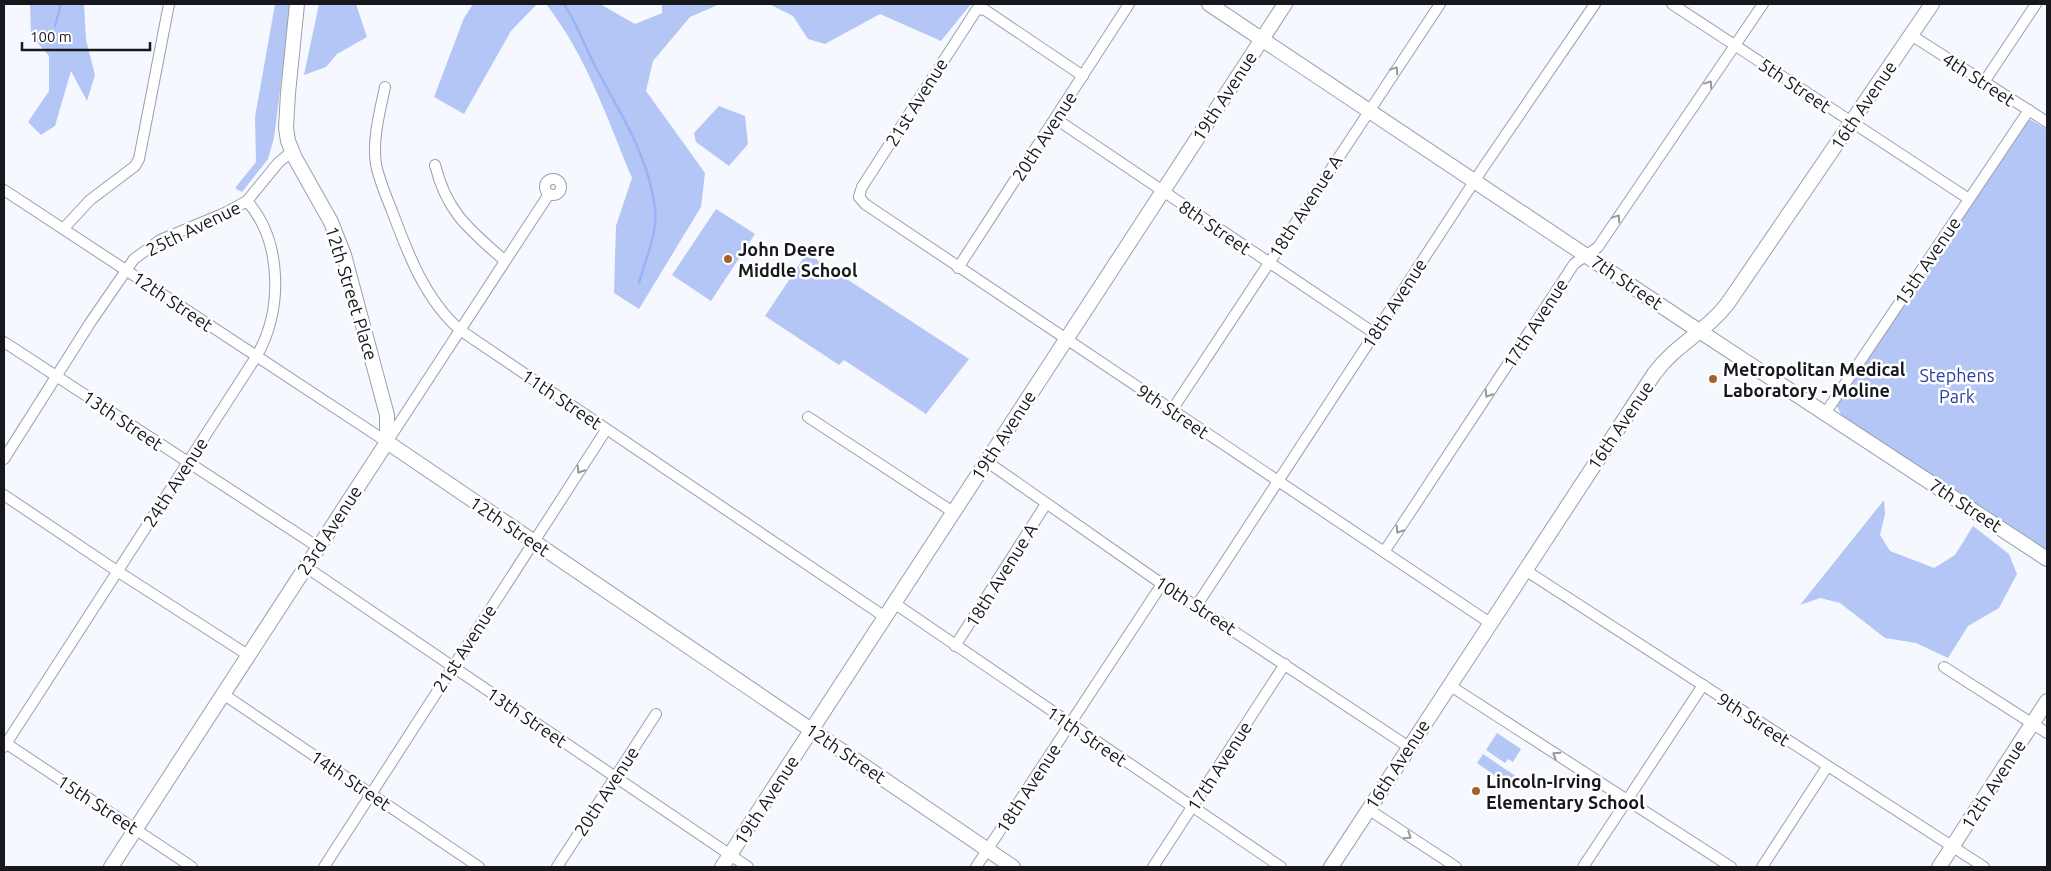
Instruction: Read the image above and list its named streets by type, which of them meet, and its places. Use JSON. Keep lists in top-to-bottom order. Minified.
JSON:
{"streets":{"street":["4th Street","5th Street","19th Avenue","21st Avenue","16th Avenue","20th Avenue","18th Avenue A","8th Street","25th Avenue","15th Avenue","7th Street","12th Street Place","12th Street","18th Avenue","17th Avenue","11th Street","9th Street","13th Street","24th Avenue","23rd Avenue","10th Street","14th Street","12th Avenue","15th Street"]},"crossings":[["4th Street","16th Avenue"],["4th Street","15th Avenue"],["5th Street","16th Avenue"],["5th Street","15th Avenue"],["5th Street","17th Avenue"],["19th Avenue","8th Street"],["19th Avenue","7th Street"],["19th Avenue","12th Street"],["19th Avenue","11th Street"],["19th Avenue","9th Street"],["19th Avenue","13th Street"],["19th Avenue","10th Street"],["21st Avenue","20th Avenue"],["21st Avenue","12th Street"],["21st Avenue","11th Street"],["21st Avenue","9th Street"],["21st Avenue","13th Street"],["21st Avenue","14th Street"],["16th Avenue","7th Street"],["16th Avenue","9th Street"],["16th Avenue","10th Street"],["20th Avenue","8th Street"],["20th Avenue","9th Street"],["20th Avenue","13th Street"],["18th Avenue A","8th Street"],["18th Avenue A","7th Street"],["18th Avenue A","11th Street"],["18th Avenue A","9th Street"],["18th Avenue A","10th Street"],["8th Street","18th Avenue"],["25th Avenue","12th Street Place"],["25th Avenue","12th Street"],["25th Avenue","13th Street"],["25th Avenue","24th Avenue"],["15th Avenue","7th Street"],["7th Street","18th Avenue"],["7th Street","17th Avenue"],["12th Street Place","12th Street"],["12th Street Place","23rd Avenue"],["12th Street","18th Avenue"],["12th Street","24th Avenue"],["12th Street","23rd Avenue"],["18th Avenue","11th Street"],["18th Avenue","9th Street"],["18th Avenue","10th Street"],["17th Avenue","11th Street"],["17th Avenue","9th Street"],["17th Avenue","10th Street"],["11th Street","23rd Avenue"],["9th Street","12th Avenue"],["13th Street","24th Avenue"],["13th Street","23rd Avenue"],["24th Avenue","15th Street"],["23rd Avenue","14th Street"],["23rd Avenue","15th Street"]],"parks":["Stephens Park"],"places":["John Deere Middle School","Metropolitan Medical Laboratory - Moline","Lincoln-Irving Elementary School"],"scale_bar":"100 m"}
